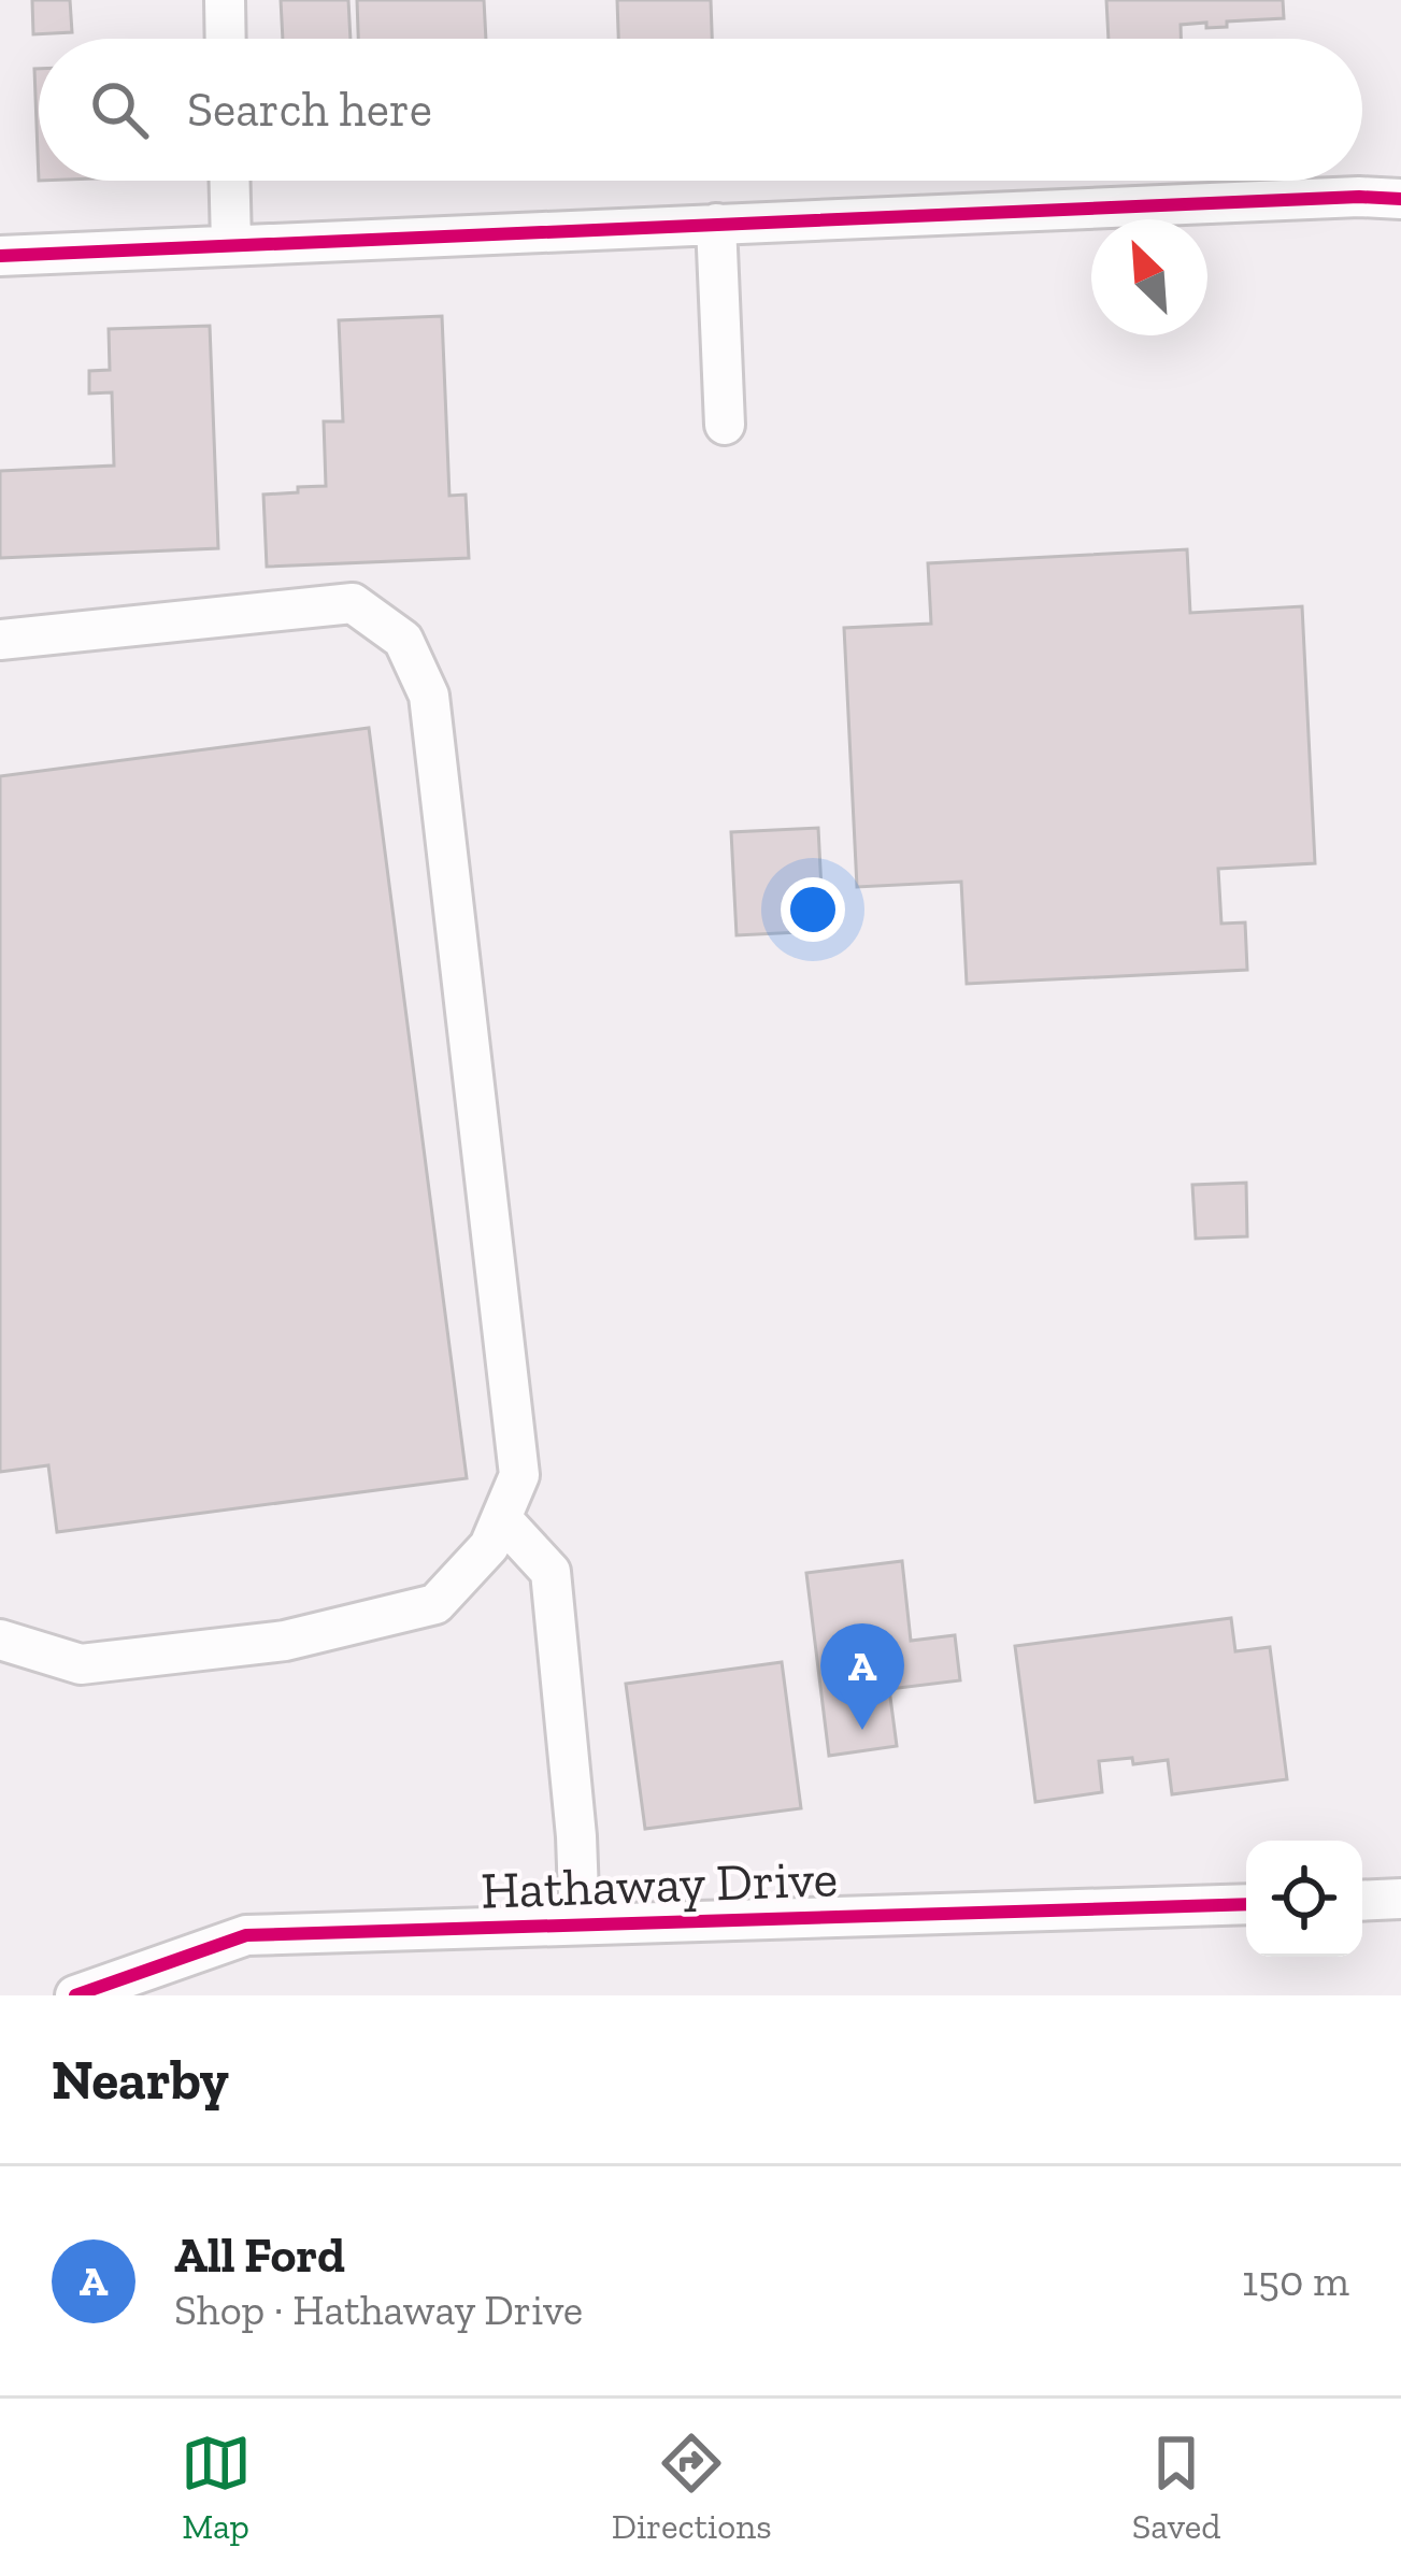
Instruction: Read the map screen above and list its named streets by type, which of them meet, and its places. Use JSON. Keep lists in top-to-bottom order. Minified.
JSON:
{"streets":{"street":["Hathaway Drive"]},"north":"top left","page":{"search":"Search here","pins":"A","heading":"Nearby","list":[{"mark":"A","name":"All Ford","note":"Shop · Hathaway Drive","value":"150 m"}],"nav":["Map","Directions","Saved"]}}
